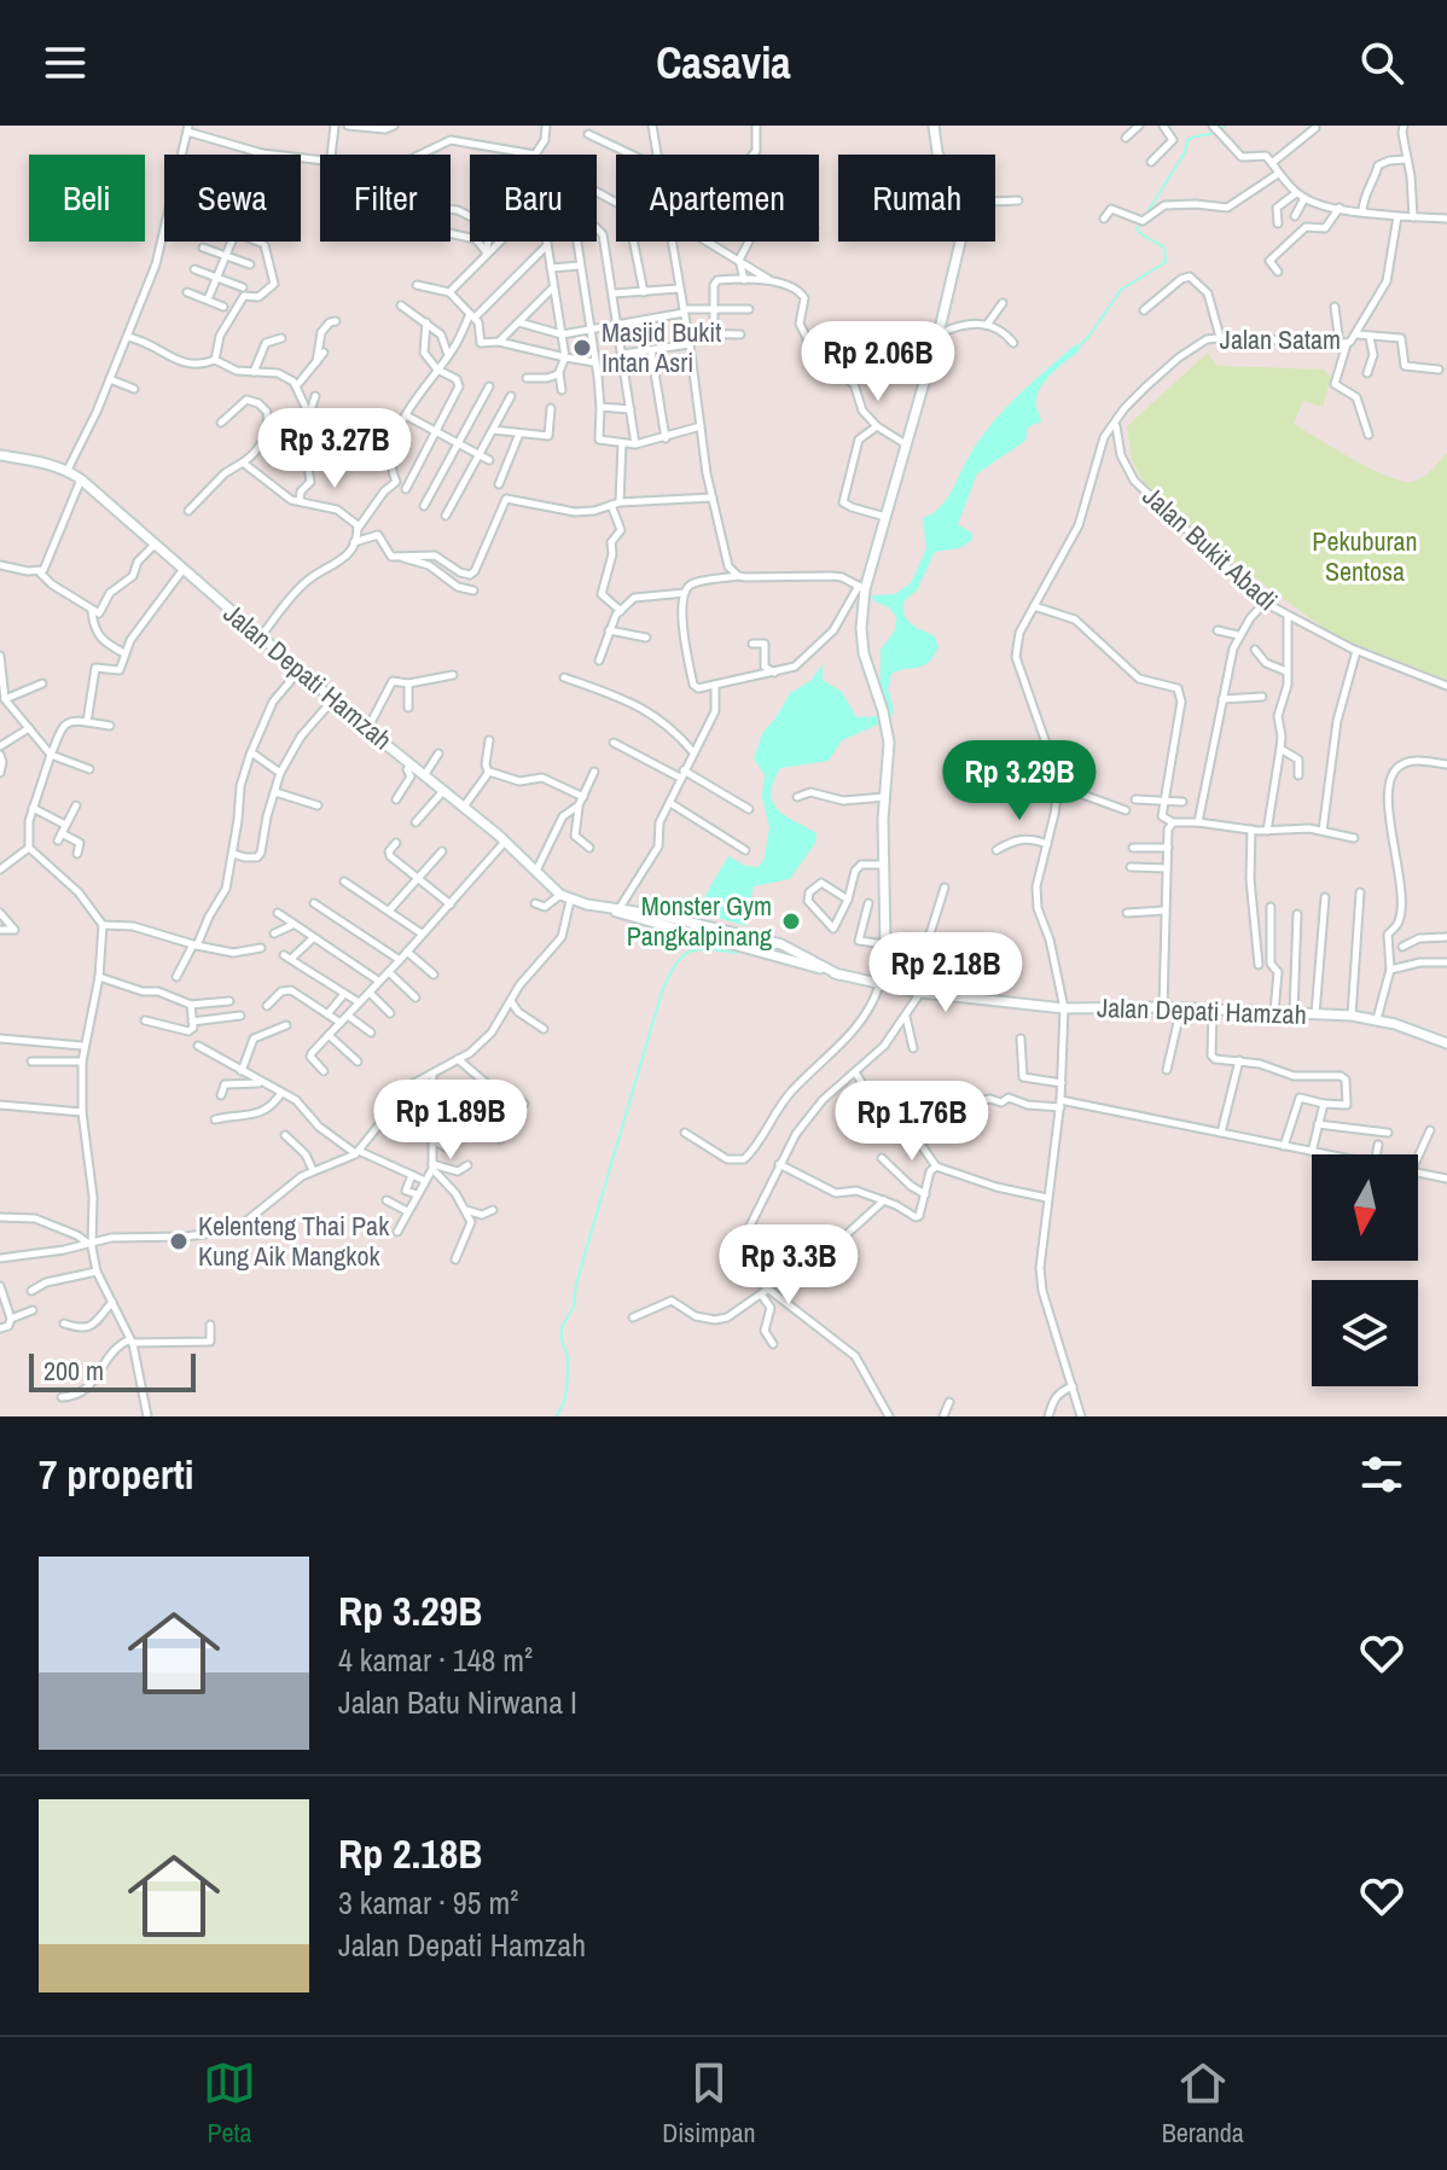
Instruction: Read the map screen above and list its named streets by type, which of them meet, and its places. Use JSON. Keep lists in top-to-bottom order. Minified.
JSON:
{"streets":{"main road":["Jalan Depati Hamzah"],"street":["Jalan Satam","Jalan Bukit Abadi"]},"crossings":[["Jalan Satam","Jalan Bukit Abadi"]],"parks":["Pekuburan Sentosa"],"places":["Masjid Bukit Intan Asri","Monster Gym Pangkalpinang","Kelenteng Thai Pak Kung Aik Mangkok"],"scale_bar":"200 m","north":"bottom","page":{"header":"Casavia","chip":["Beli","Sewa","Filter","Baru","Apartemen","Rumah"],"price":["Rp 2.06B","Rp 3.27B","Rp 3.29B","Rp 2.18B","Rp 1.89B","Rp 1.76B","Rp 3.3B"],"scale":"200 m","heading":"7 properti","list":[{"name":"Rp 3.29B","note":"4 kamar · 148 m² · Jalan Batu Nirwana I"},{"name":"Rp 2.18B","note":"3 kamar · 95 m² · Jalan Depati Hamzah"}],"tabs":["Peta","Disimpan","Beranda"]}}
